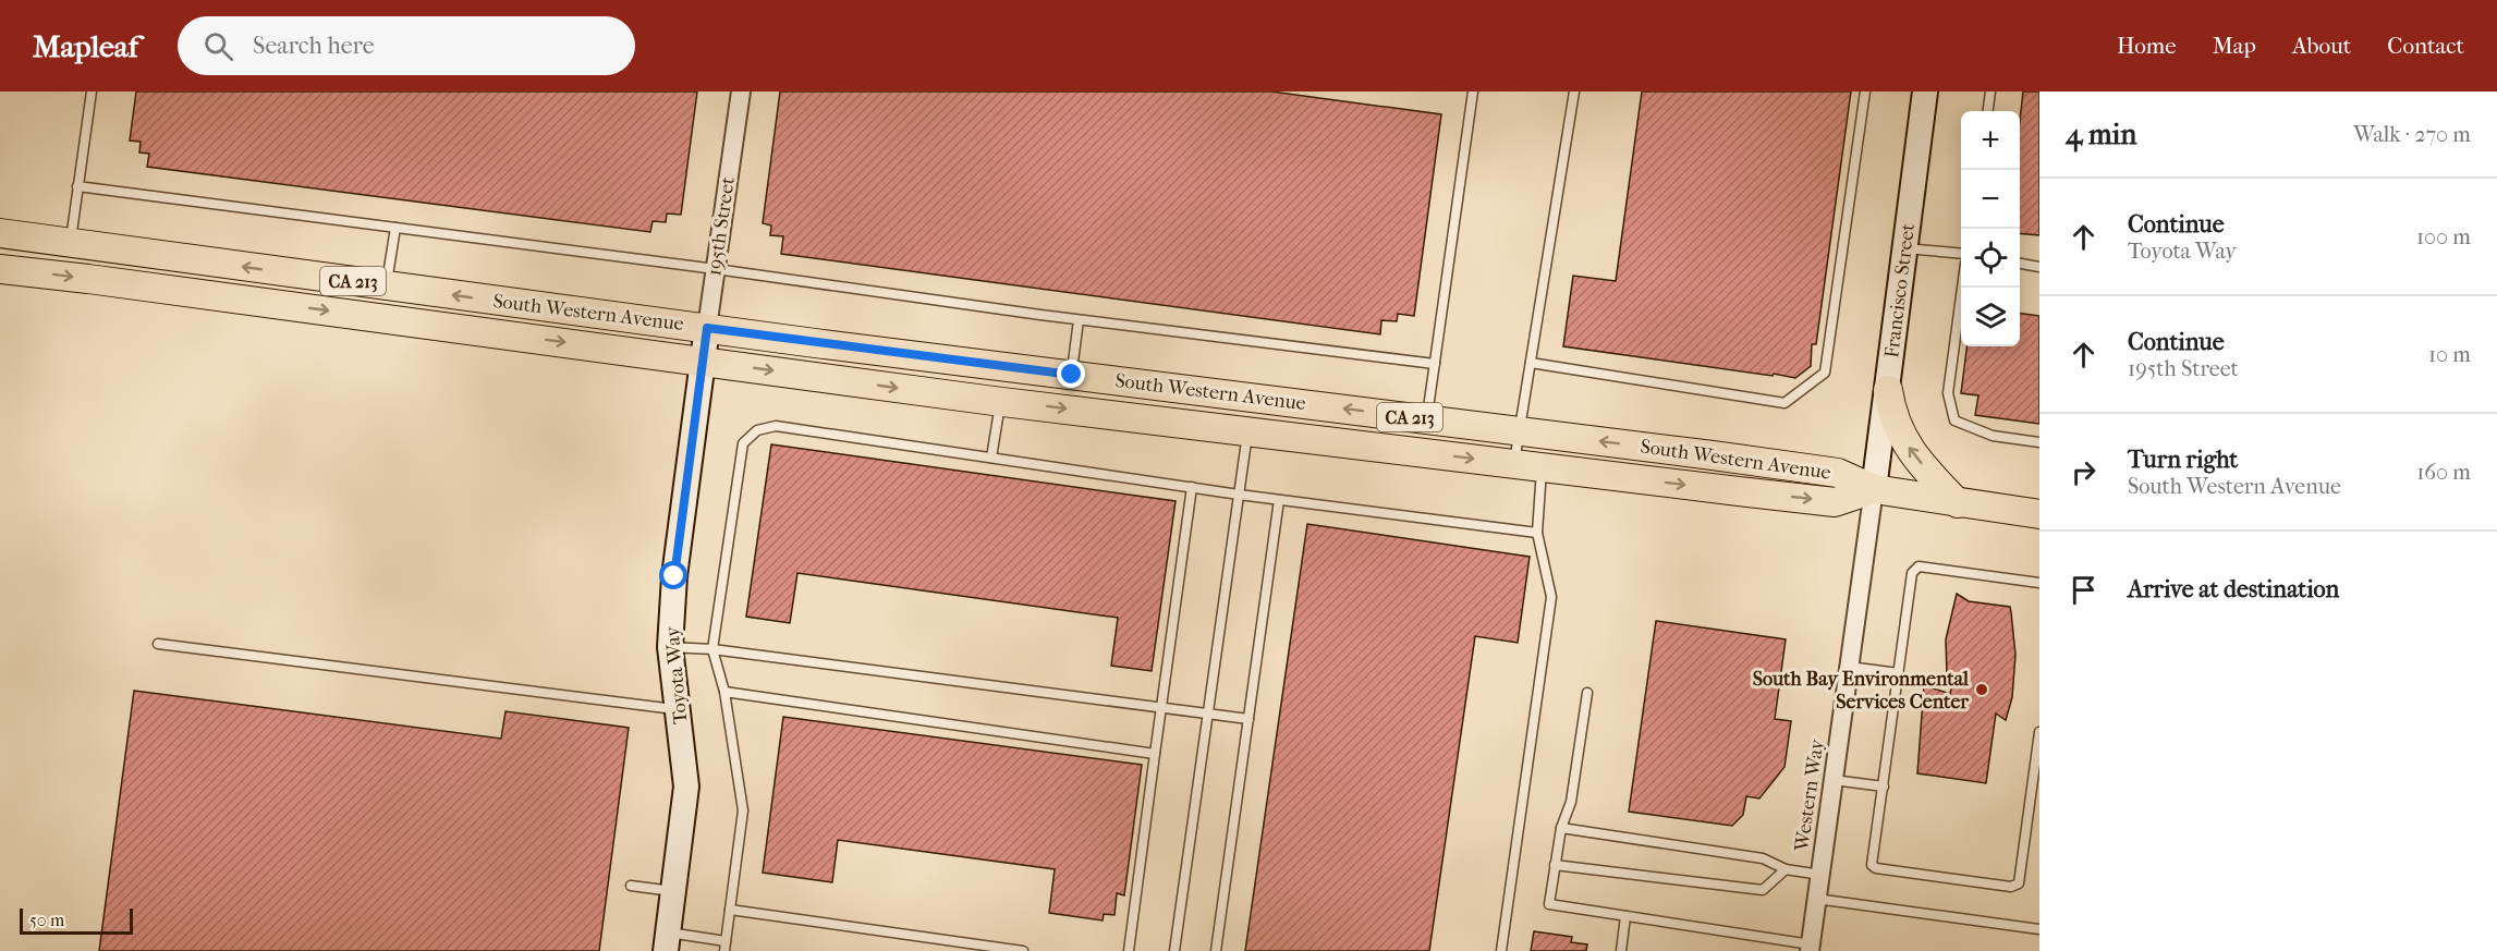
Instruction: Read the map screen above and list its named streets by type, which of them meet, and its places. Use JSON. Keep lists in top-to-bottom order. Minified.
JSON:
{"streets":{"main road":["CA 213","South Western Avenue"],"street":["195th Street","Francisco Street","Toyota Way","Western Way"]},"crossings":[["195th Street","South Western Avenue"],["195th Street","Toyota Way"],["Francisco Street","South Western Avenue"],["Francisco Street","Western Way"],["South Western Avenue","Toyota Way"],["South Western Avenue","Western Way"]],"places":["South Bay Environmental Services Center"],"scale_bar":"50 m","page":{"header":"Mapleaf","search":"Search here","nav":["Home","Map","About","Contact"],"heading":["4 min","Walk · 270 m"],"map_buttons":["+","−"],"list":[["Continue","Toyota Way","100 m"],["Continue","195th Street","10 m"],["Turn right","South Western Avenue","160 m"],"Arrive at destination"],"scale":"50 m"}}
